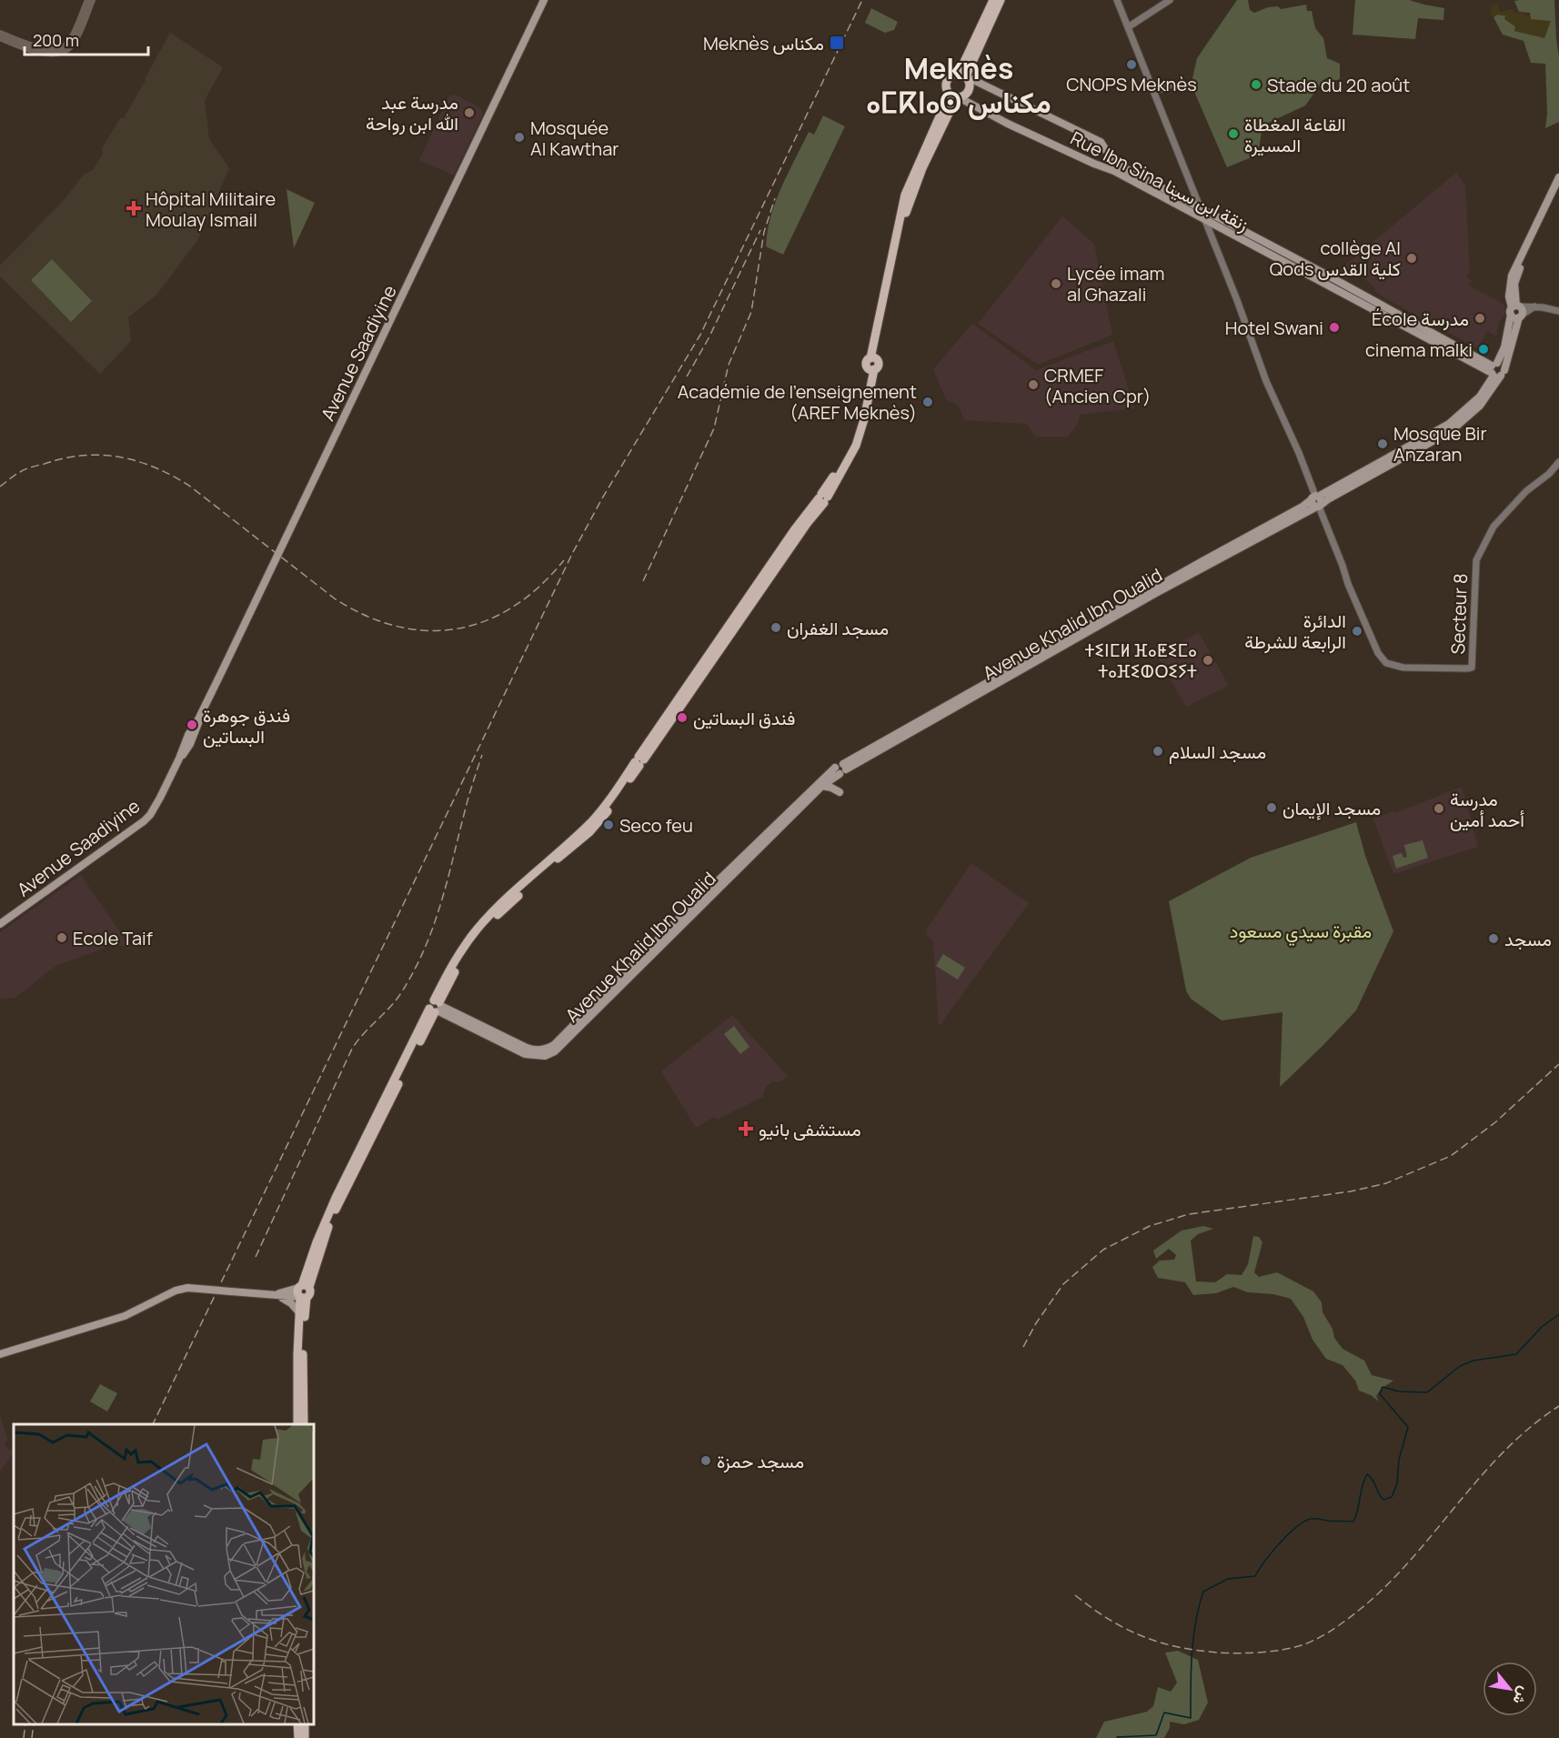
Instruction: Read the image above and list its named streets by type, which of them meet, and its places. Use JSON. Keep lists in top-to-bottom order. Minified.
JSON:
{"streets":{"main road":["Rue Ibn Sina زنقة ابن سينا","Avenue Saadiyine","Avenue Khalid Ibn Oualid"],"street":["Secteur 8"]},"crossings":[["Rue Ibn Sina زنقة ابن سينا","Avenue Khalid Ibn Oualid"],["Secteur 8","Avenue Khalid Ibn Oualid"]],"districts":["Meknès ⴰⵎⴽⵏⴰⵙ مكناس"],"parks":["مقبرة سيدي مسعود"],"places":{"transit":["Meknès مكناس"],"other":["CNOPS Meknès","Stade du 20 août","مدرسة عبد الله ابن رواحة","القاعة المغطاة المسيرة","Mosquée Al Kawthar","collège Al Qods كلية القدس","Lycée imam al Ghazali","École مدرسة","Hotel Swani","cinema malki","CRMEF (Ancien Cpr)","Académie de l'enseignement (AREF Meknès)","Mosque Bir Anzaran","مسجد الغفران","الدائرة الرابعة للشرطة","ⵜⵉⵏⵎⵍ ⴼⴰⵟⵉⵎⴰ ⵜⴰⴼⵉⵀⵔⵉⵢⵜ","فندق البساتين","فندق جوهرة البساتين","مسجد السلام","مسجد الإيمان","مدرسة أحمد أمين","Seco feu","Ecole Taif","مسجد","مسجد حمزة"],"health":["Hôpital Militaire Moulay Ismail","مستشفى بانيو"]},"scale_bar":"200 m","north":"bottom right"}
